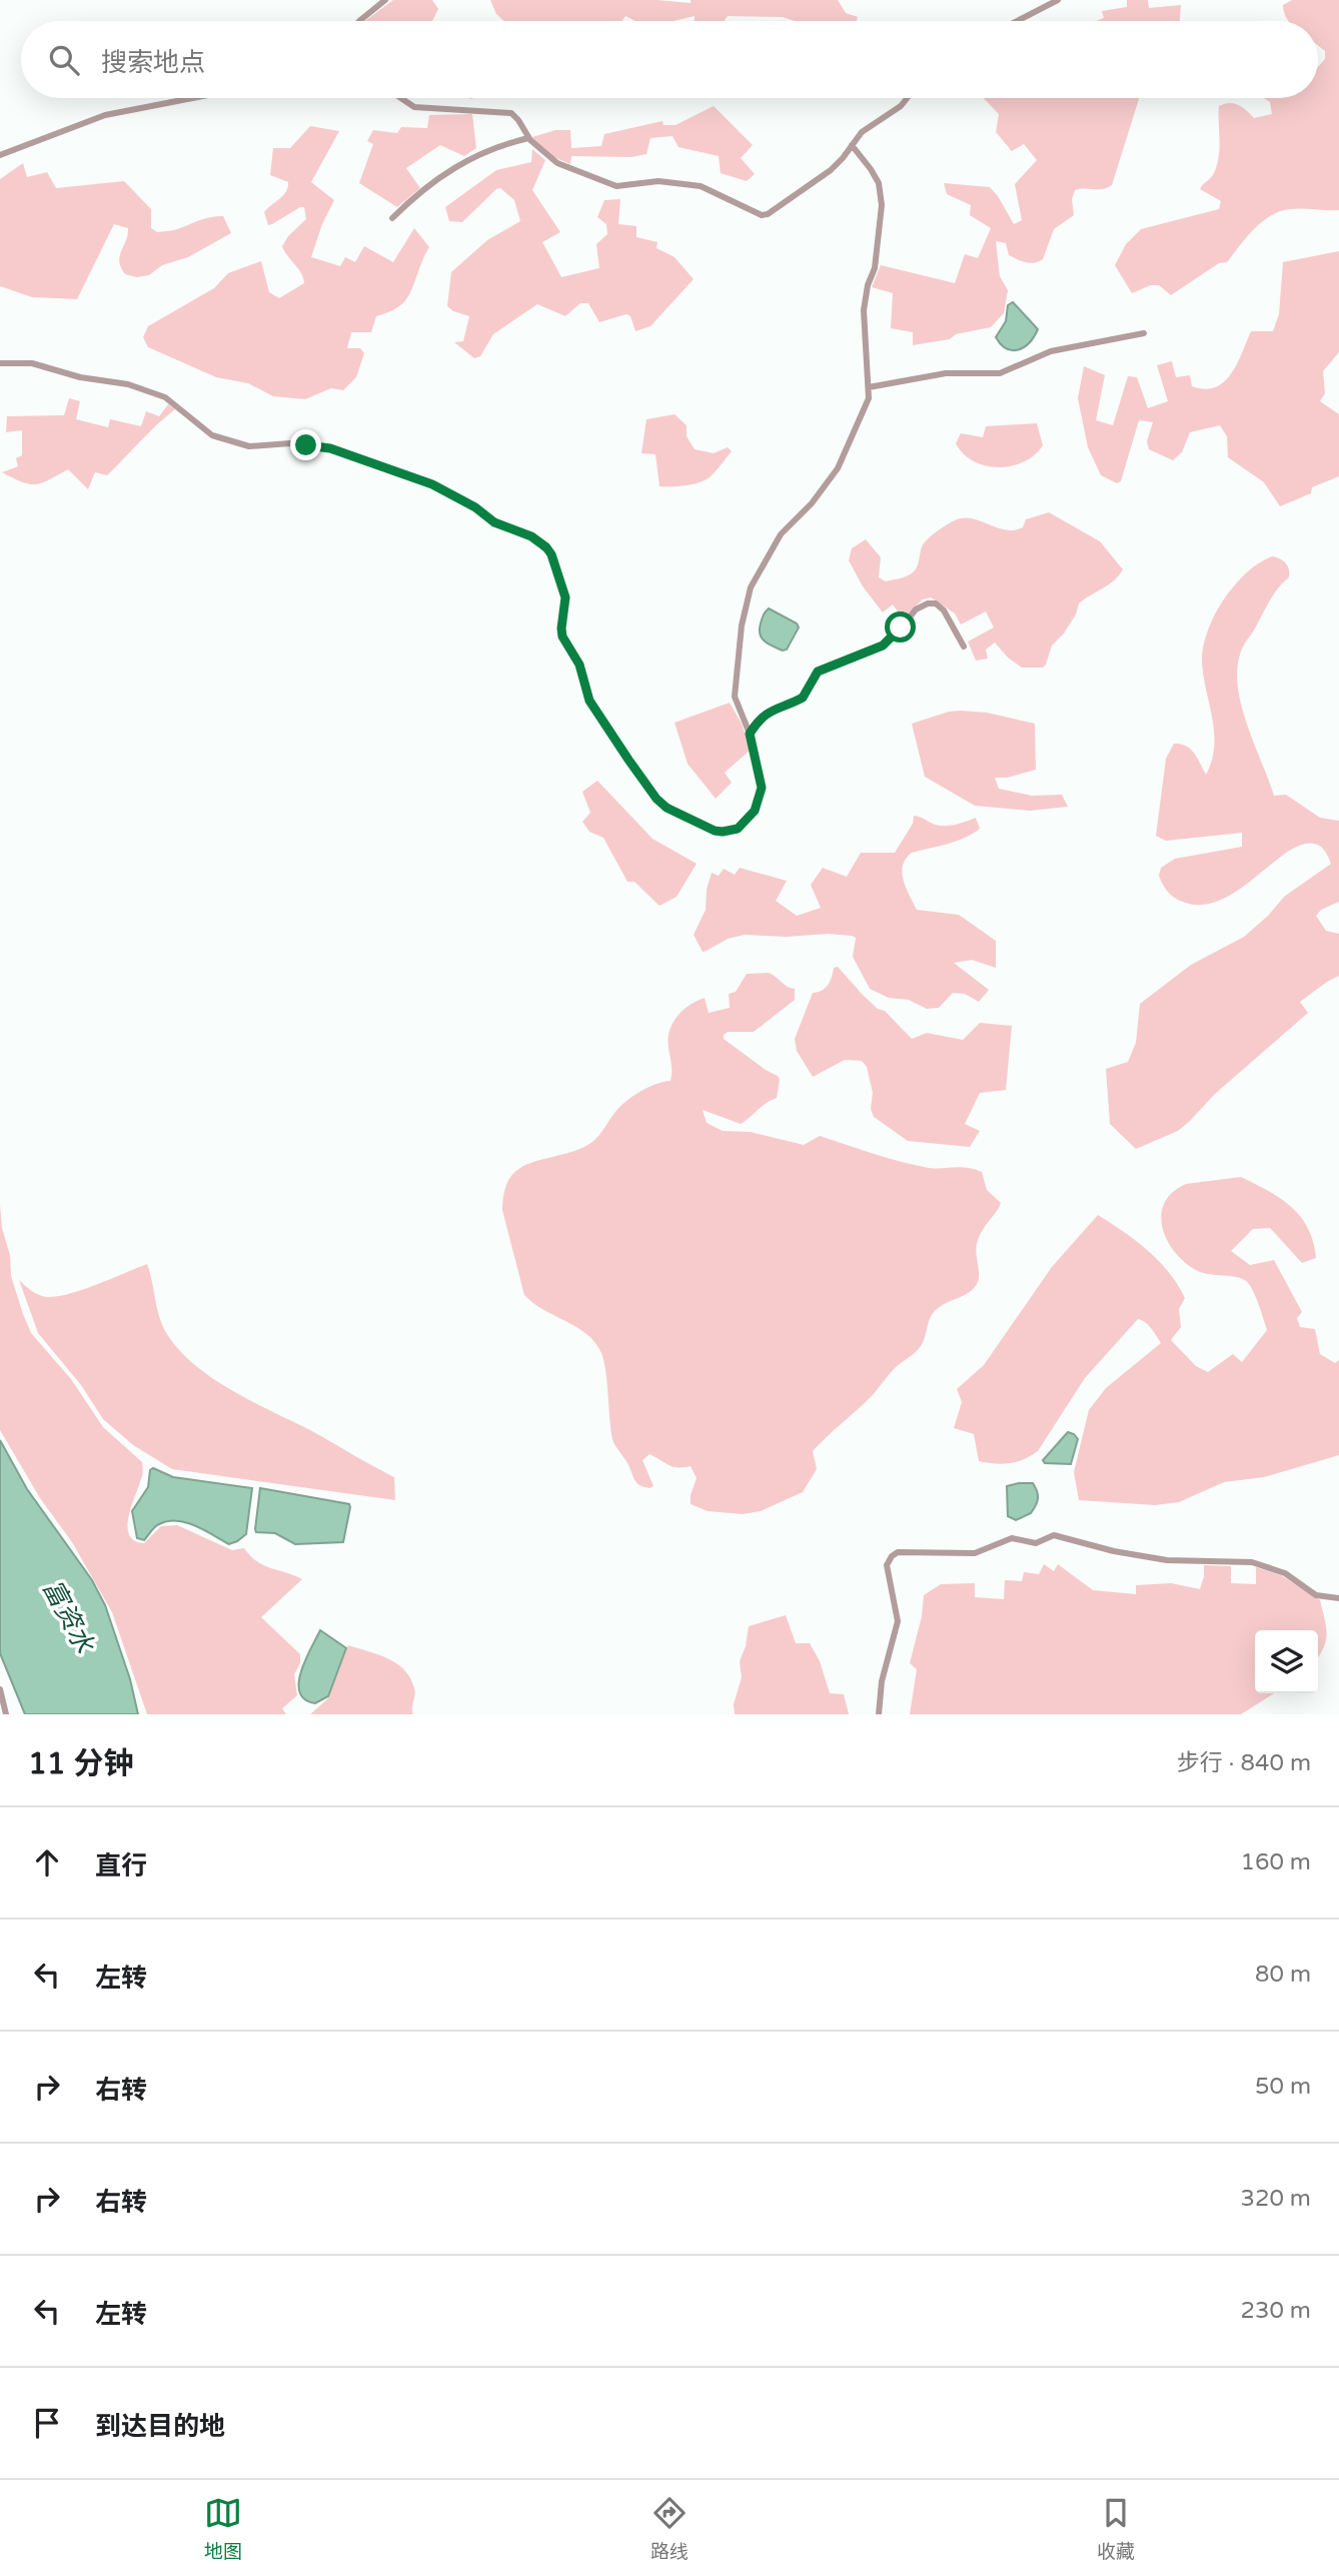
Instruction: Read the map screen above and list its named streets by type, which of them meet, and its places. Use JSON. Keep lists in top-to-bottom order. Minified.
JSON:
{"water":["富资水"],"page":{"search":"搜索地点","heading":["11 分钟","步行 · 840 m"],"list":[["直行","160 m"],["左转","80 m"],["右转","50 m"],["右转","320 m"],["左转","230 m"],"到达目的地"],"nav":["地图","路线","收藏"]}}
